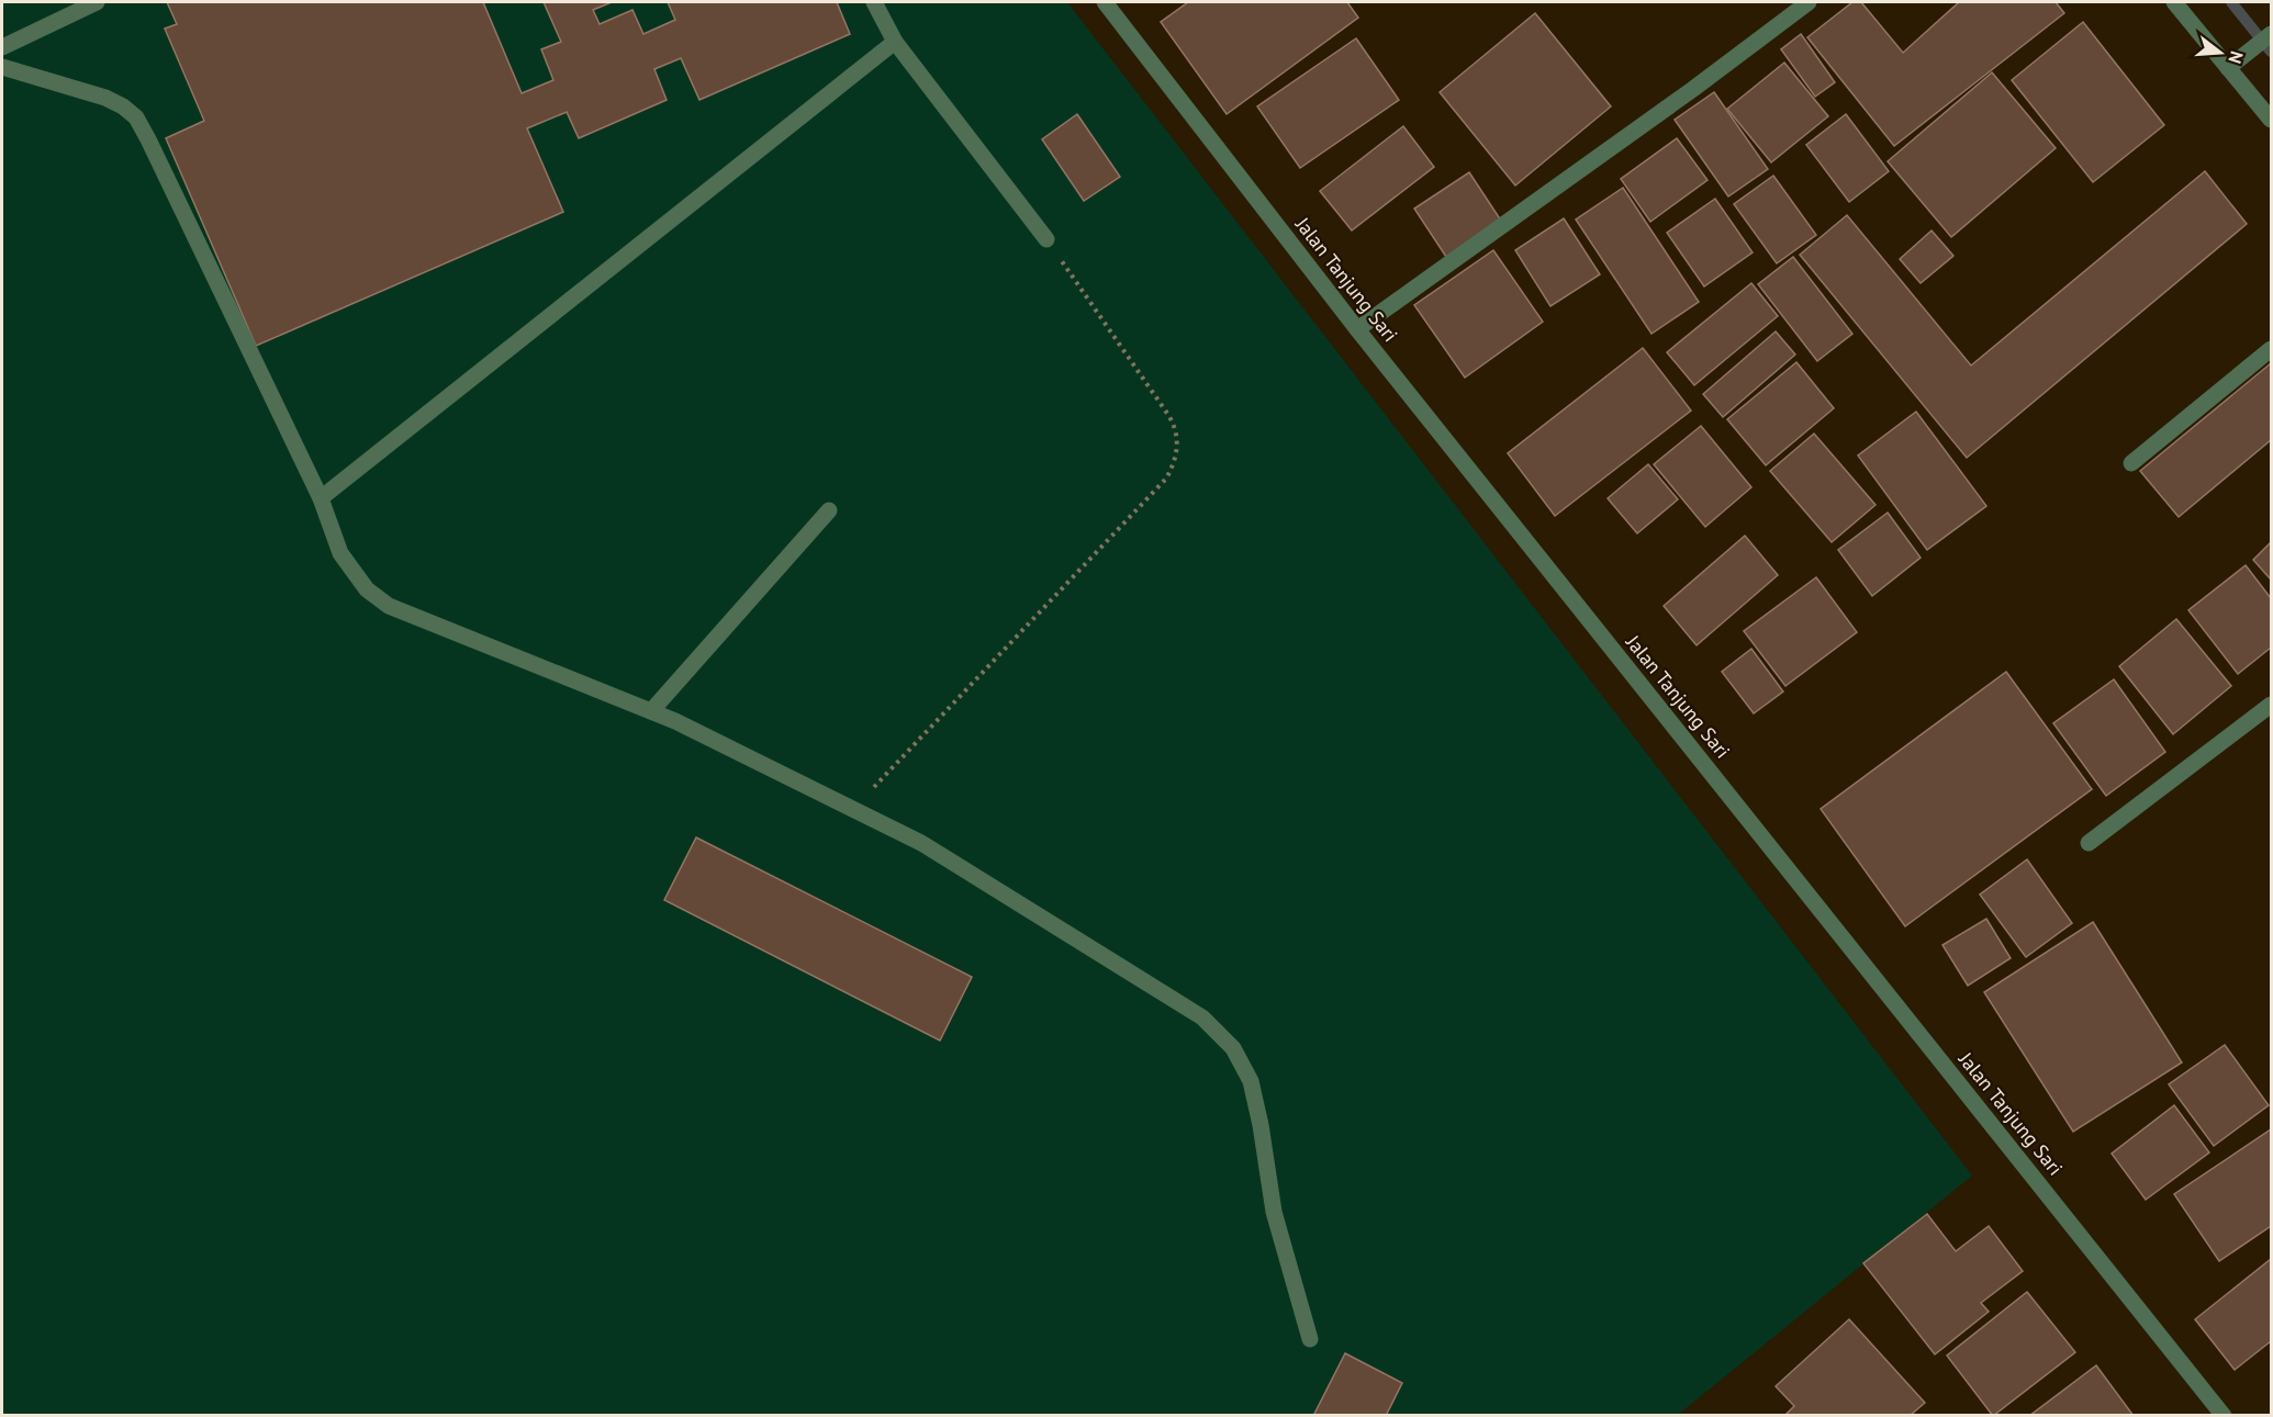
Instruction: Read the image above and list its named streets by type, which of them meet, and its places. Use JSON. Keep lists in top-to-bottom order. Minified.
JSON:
{"streets":{"street":["Jalan Tanjung Sari"]},"north":"right"}
